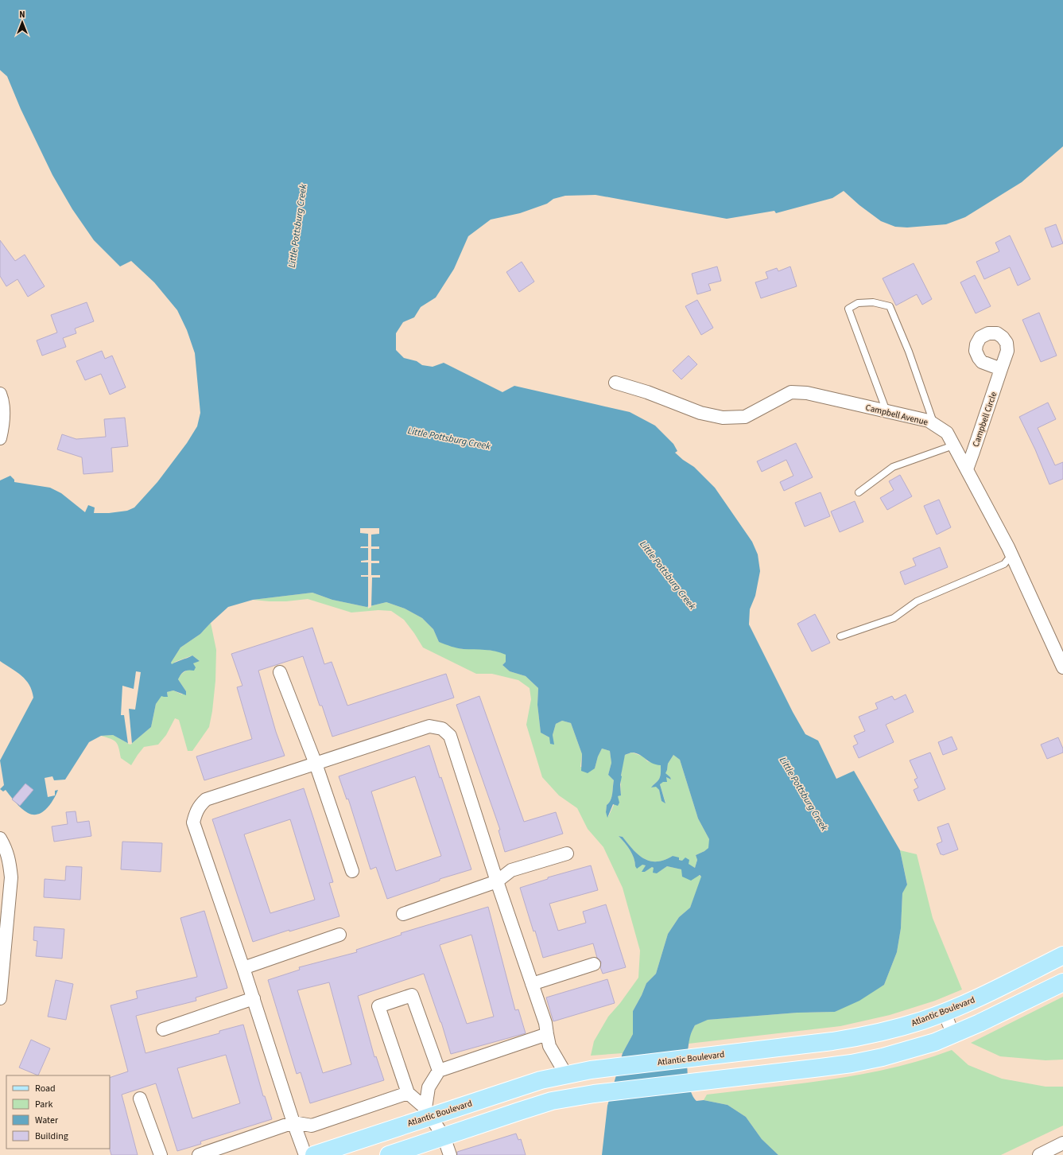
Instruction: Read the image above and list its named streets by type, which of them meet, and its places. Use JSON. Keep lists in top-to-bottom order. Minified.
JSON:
{"streets":{"main road":["Atlantic Boulevard"],"street":["Campbell Avenue","Campbell Circle"]},"crossings":[["Campbell Avenue","Campbell Circle"]],"water":["Little Pottsburg Creek"],"legend":["Road","Park","Water","Building"],"north":"top"}
